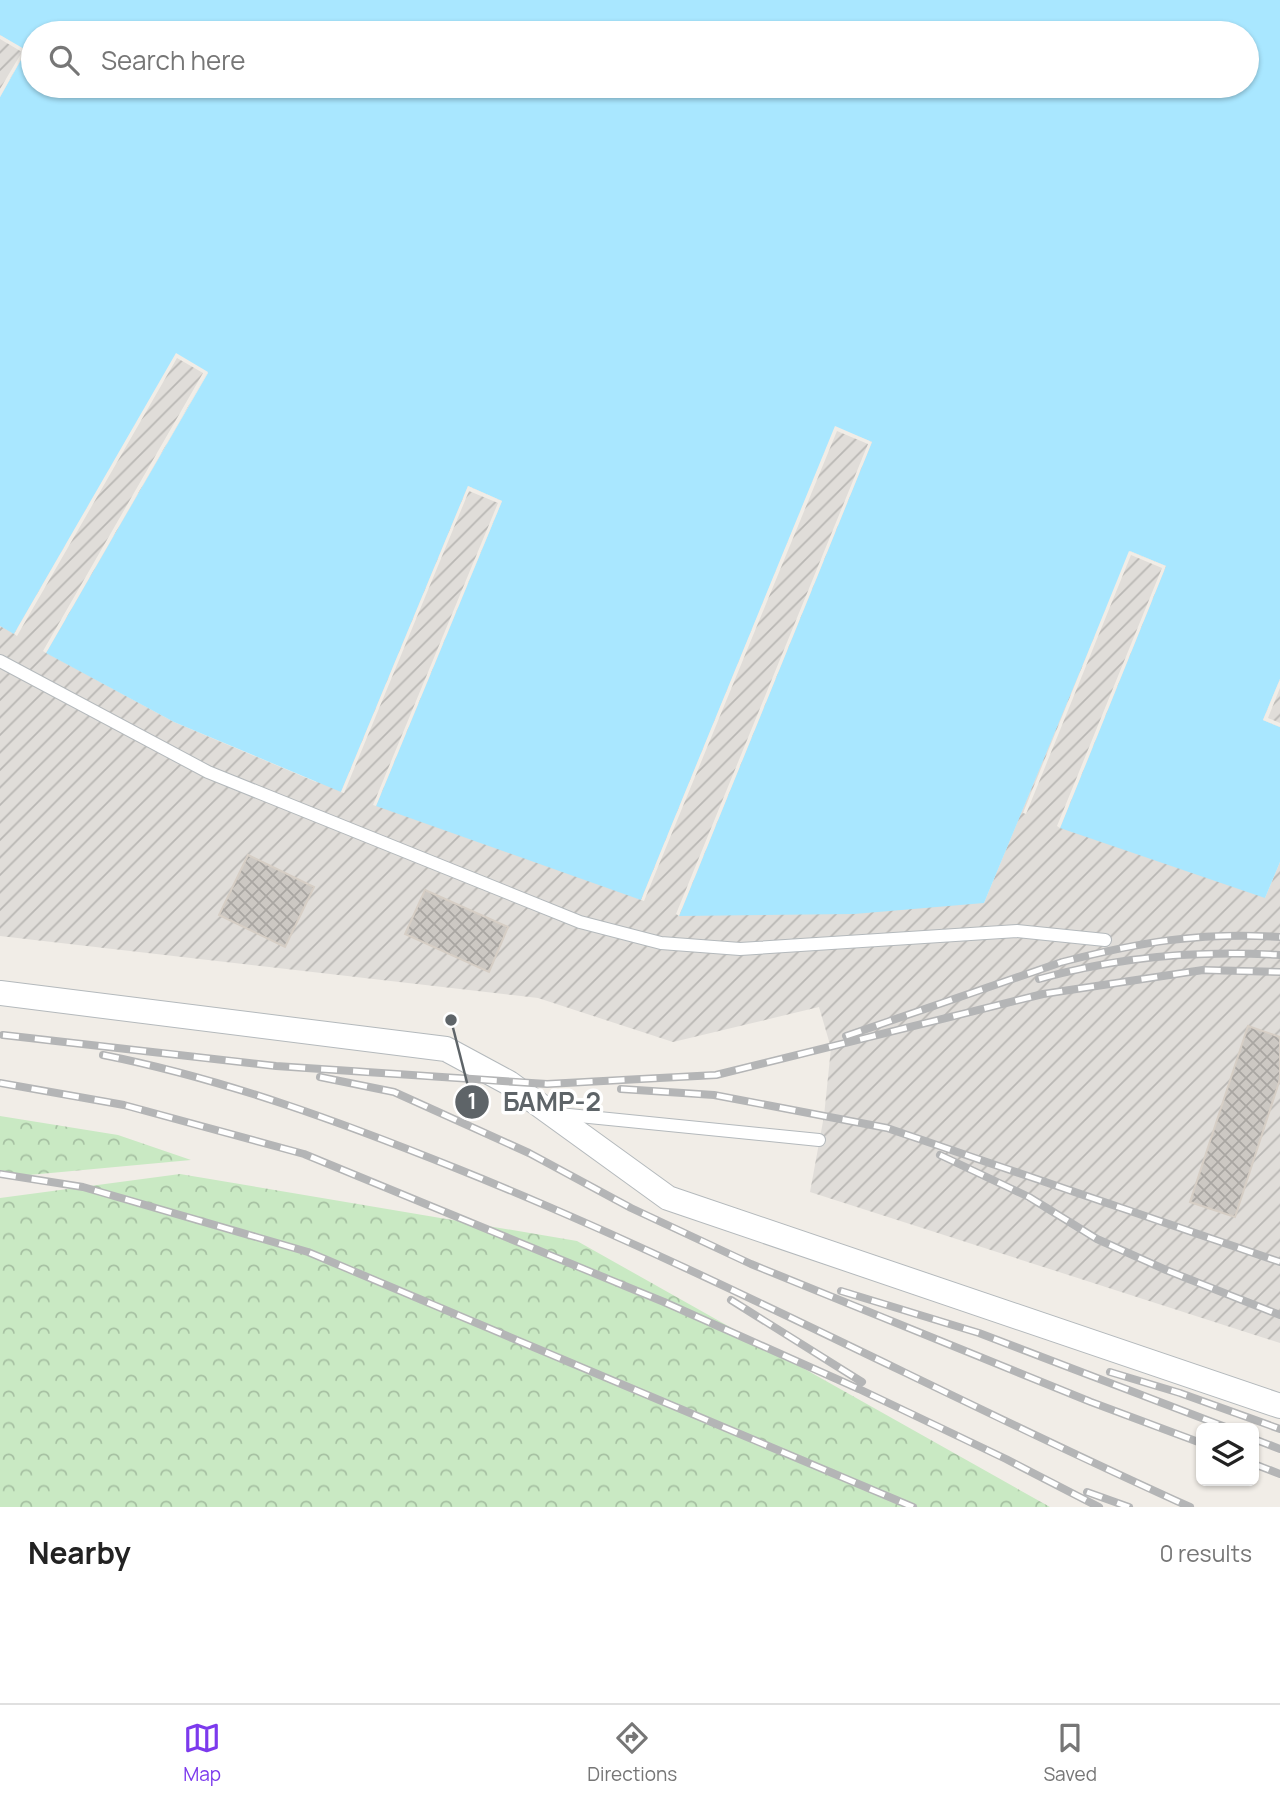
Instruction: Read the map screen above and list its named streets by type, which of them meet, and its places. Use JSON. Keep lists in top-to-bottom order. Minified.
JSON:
{"places":["БАМР-2"],"page":{"search":"Search here","heading":["Nearby","0 results"],"nav":["Map","Directions","Saved"]}}
